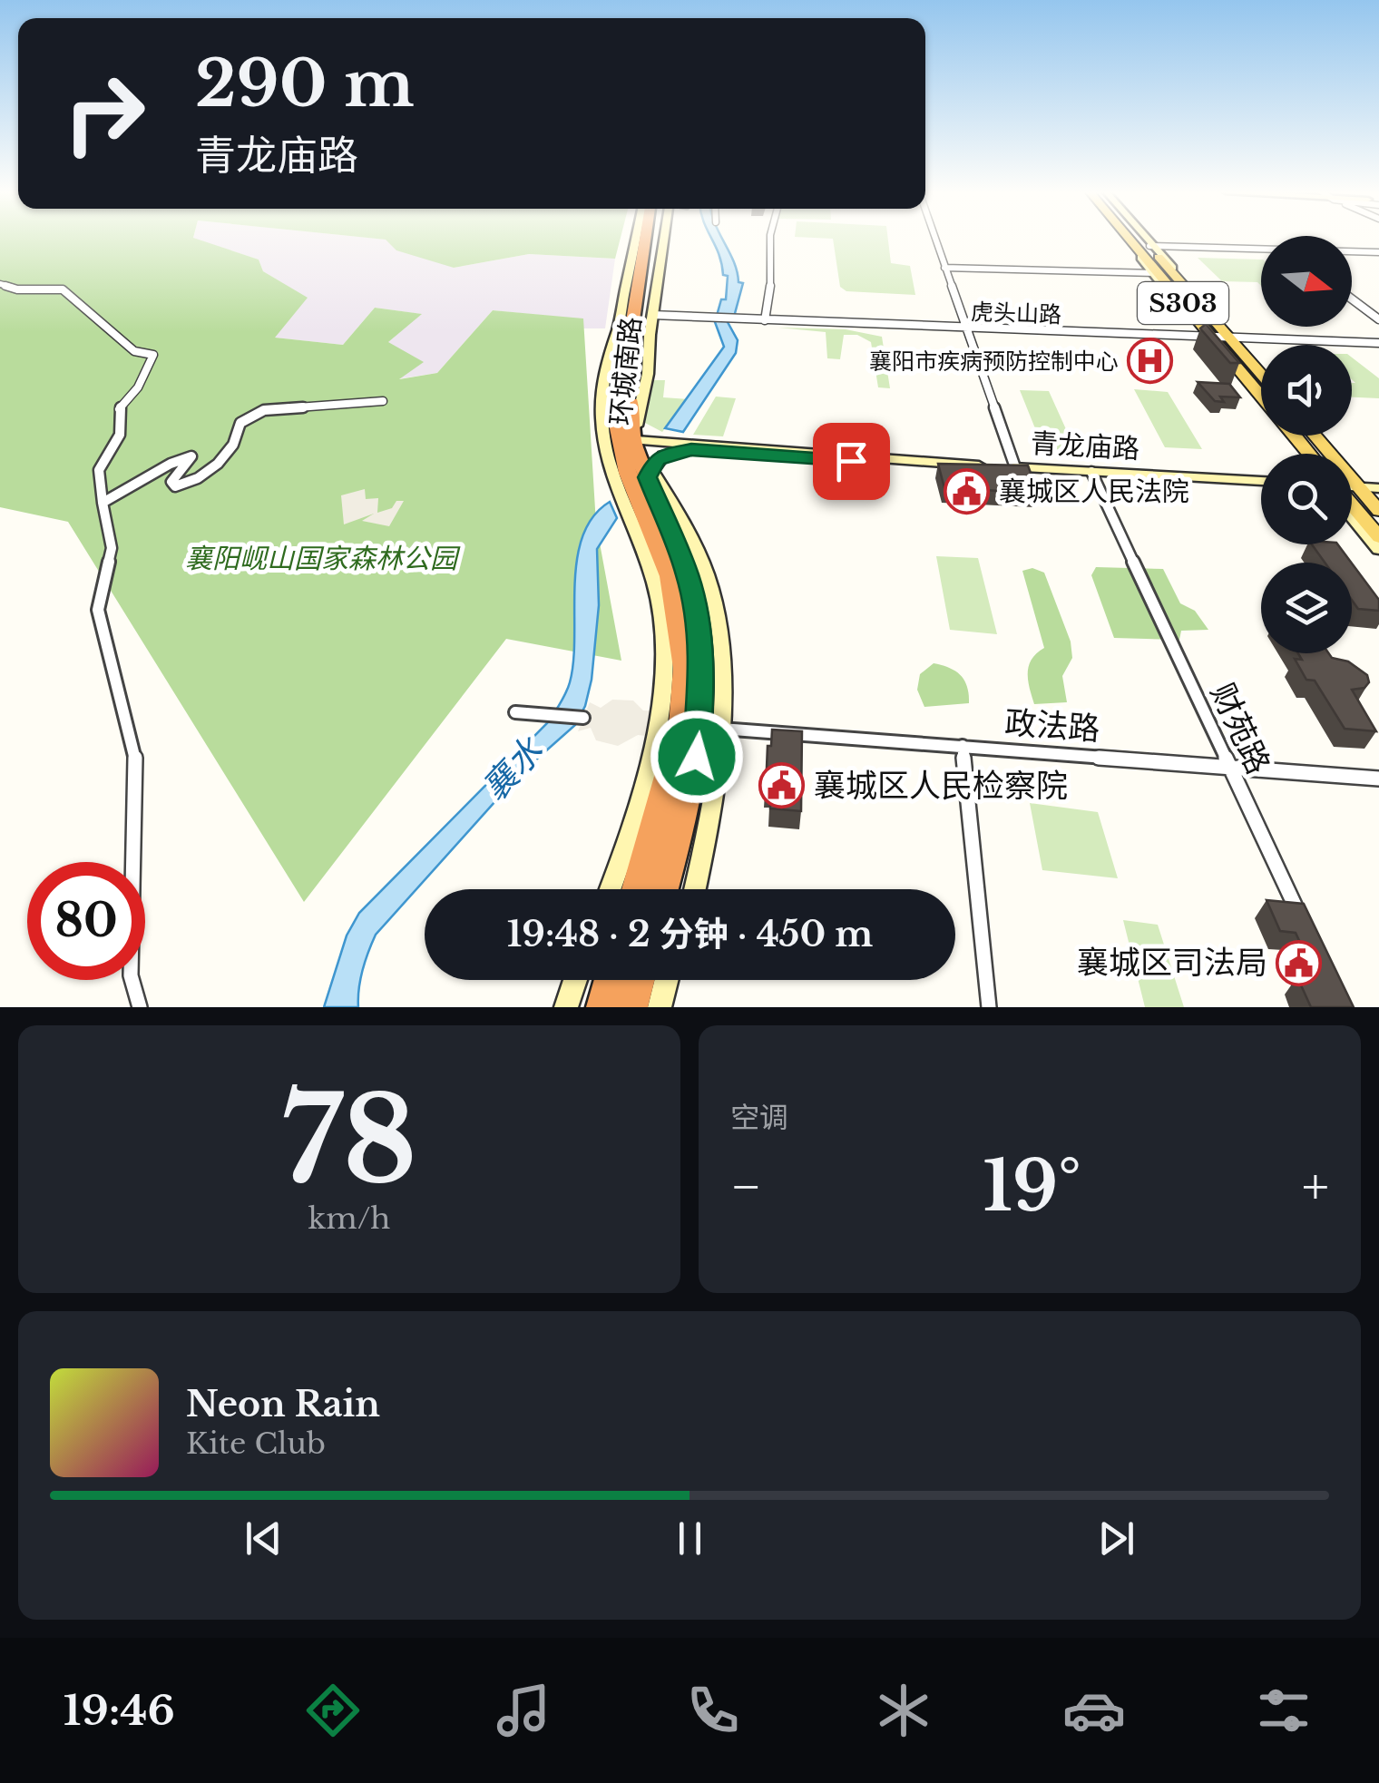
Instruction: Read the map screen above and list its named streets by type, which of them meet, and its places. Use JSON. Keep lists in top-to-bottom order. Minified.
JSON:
{"streets":{"highway":["环城南路"],"main road":["S303"],"street":["虎头山路","青龙庙路","政法路","财苑路"]},"crossings":[["S303","虎头山路"],["虎头山路","环城南路"],["环城南路","青龙庙路"],["环城南路","政法路"],["青龙庙路","财苑路"],["政法路","财苑路"]],"water":["襄水"],"parks":["襄阳岘山国家森林公园"],"places":{"hospital":["襄阳市疾病预防控制中心"],"public building":["襄城区人民法院","襄城区人民检察院","襄城区司法局"]},"north":"right","page":{"turn":["290 m","青龙庙路"],"limit":"80","trip":"19:48 · 2 分钟 · 450 m","tile":[["78","km/h"],"空调"],"heat":["−","19°","+"],"song":["Neon Rain","Kite Club"],"tabs":"19:46"}}
